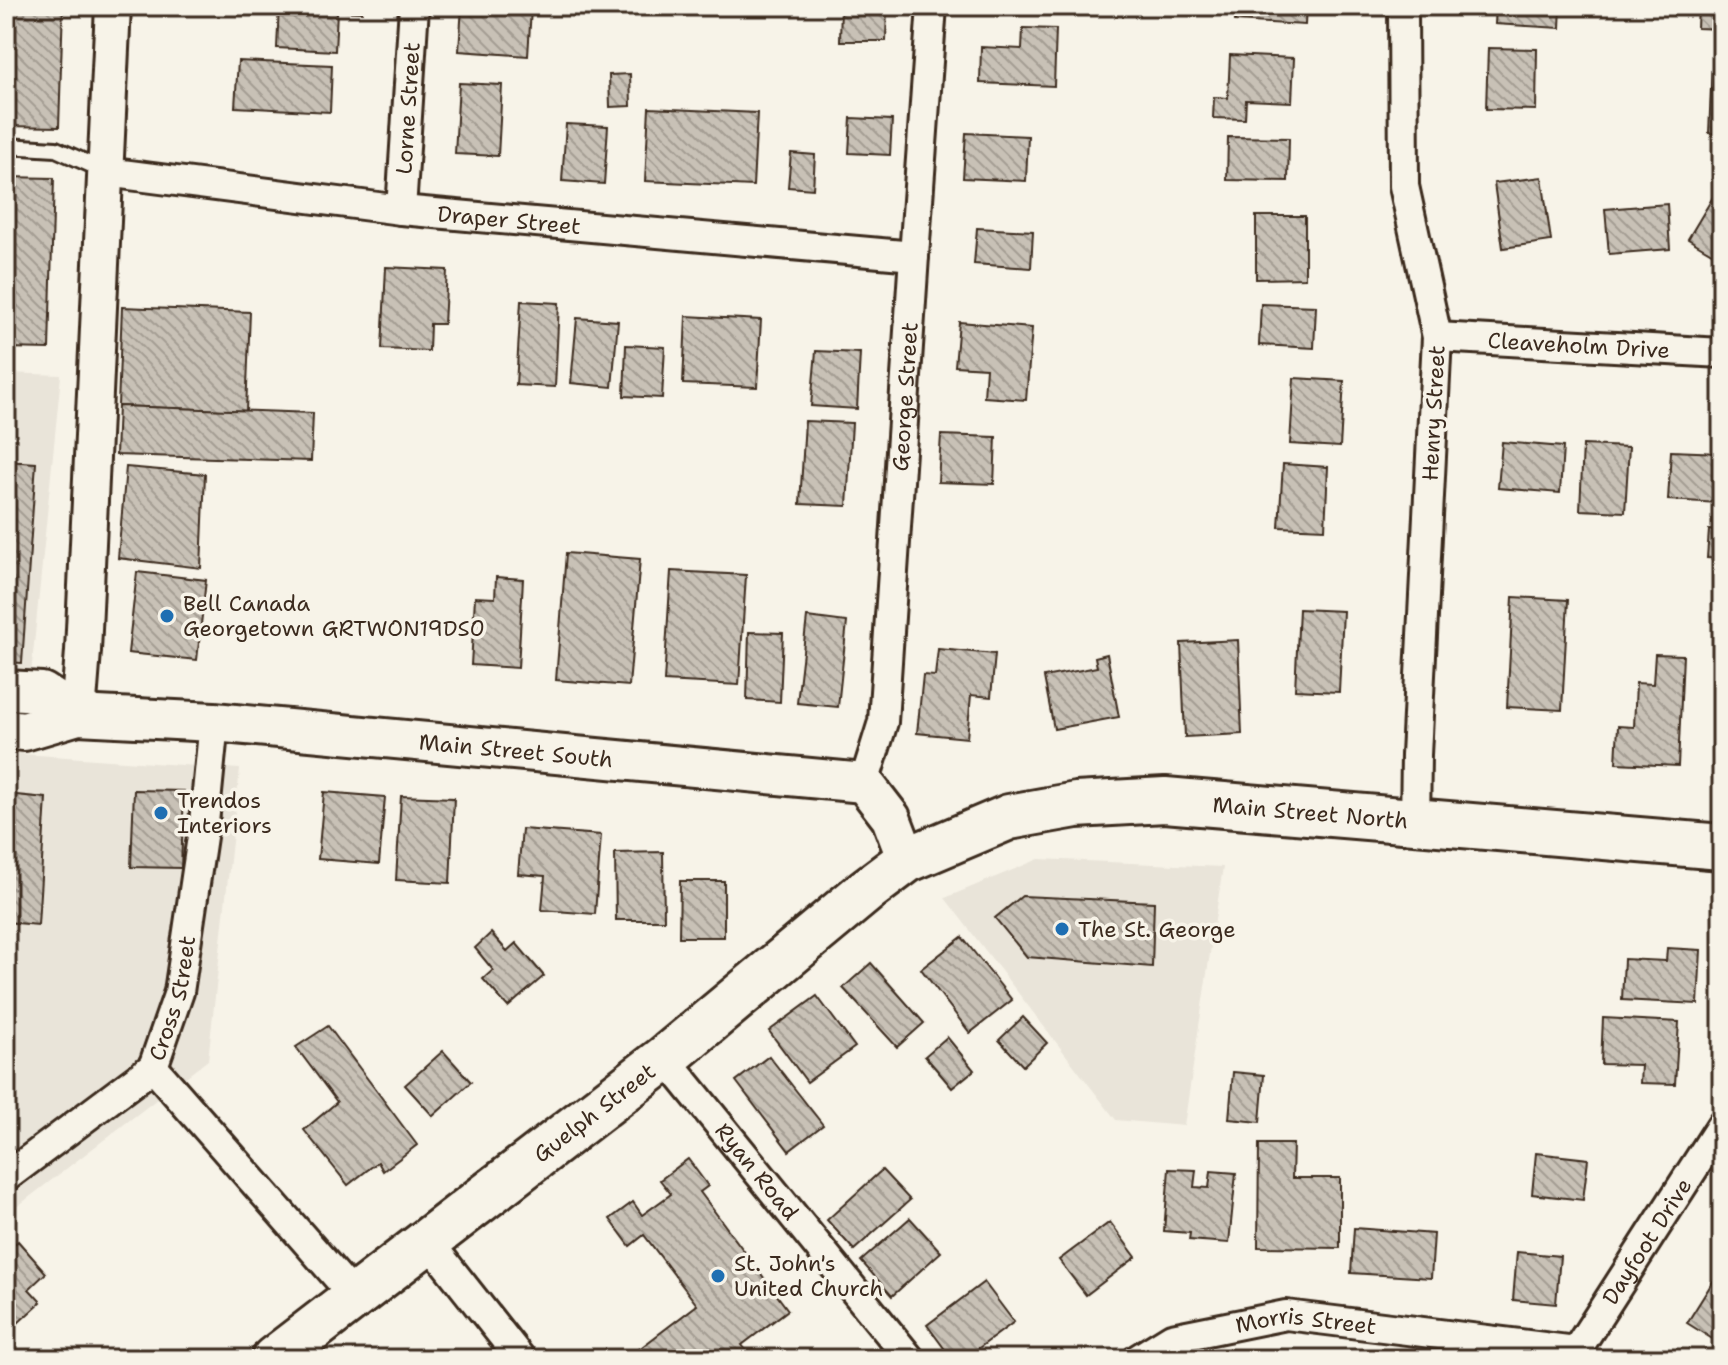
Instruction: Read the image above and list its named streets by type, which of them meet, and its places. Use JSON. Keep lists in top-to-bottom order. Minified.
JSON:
{"streets":{"main road":["Main Street South","Main Street North","Guelph Street"],"street":["Lorne Street","Draper Street","Cleaveholm Drive","George Street","Henry Street","Cross Street","Ryan Road","Dayfoot Drive","Morris Street"]},"crossings":[["Lorne Street","Draper Street"],["Draper Street","George Street"],["Cleaveholm Drive","Henry Street"],["George Street","Main Street South"],["Henry Street","Main Street North"],["Main Street South","Cross Street"],["Main Street North","Guelph Street"],["Cross Street","Guelph Street"],["Guelph Street","Ryan Road"],["Dayfoot Drive","Morris Street"]],"places":["Bell Canada Georgetown GRTWON19DS0","Trendos Interiors","The St. George","St. John's United Church"]}
